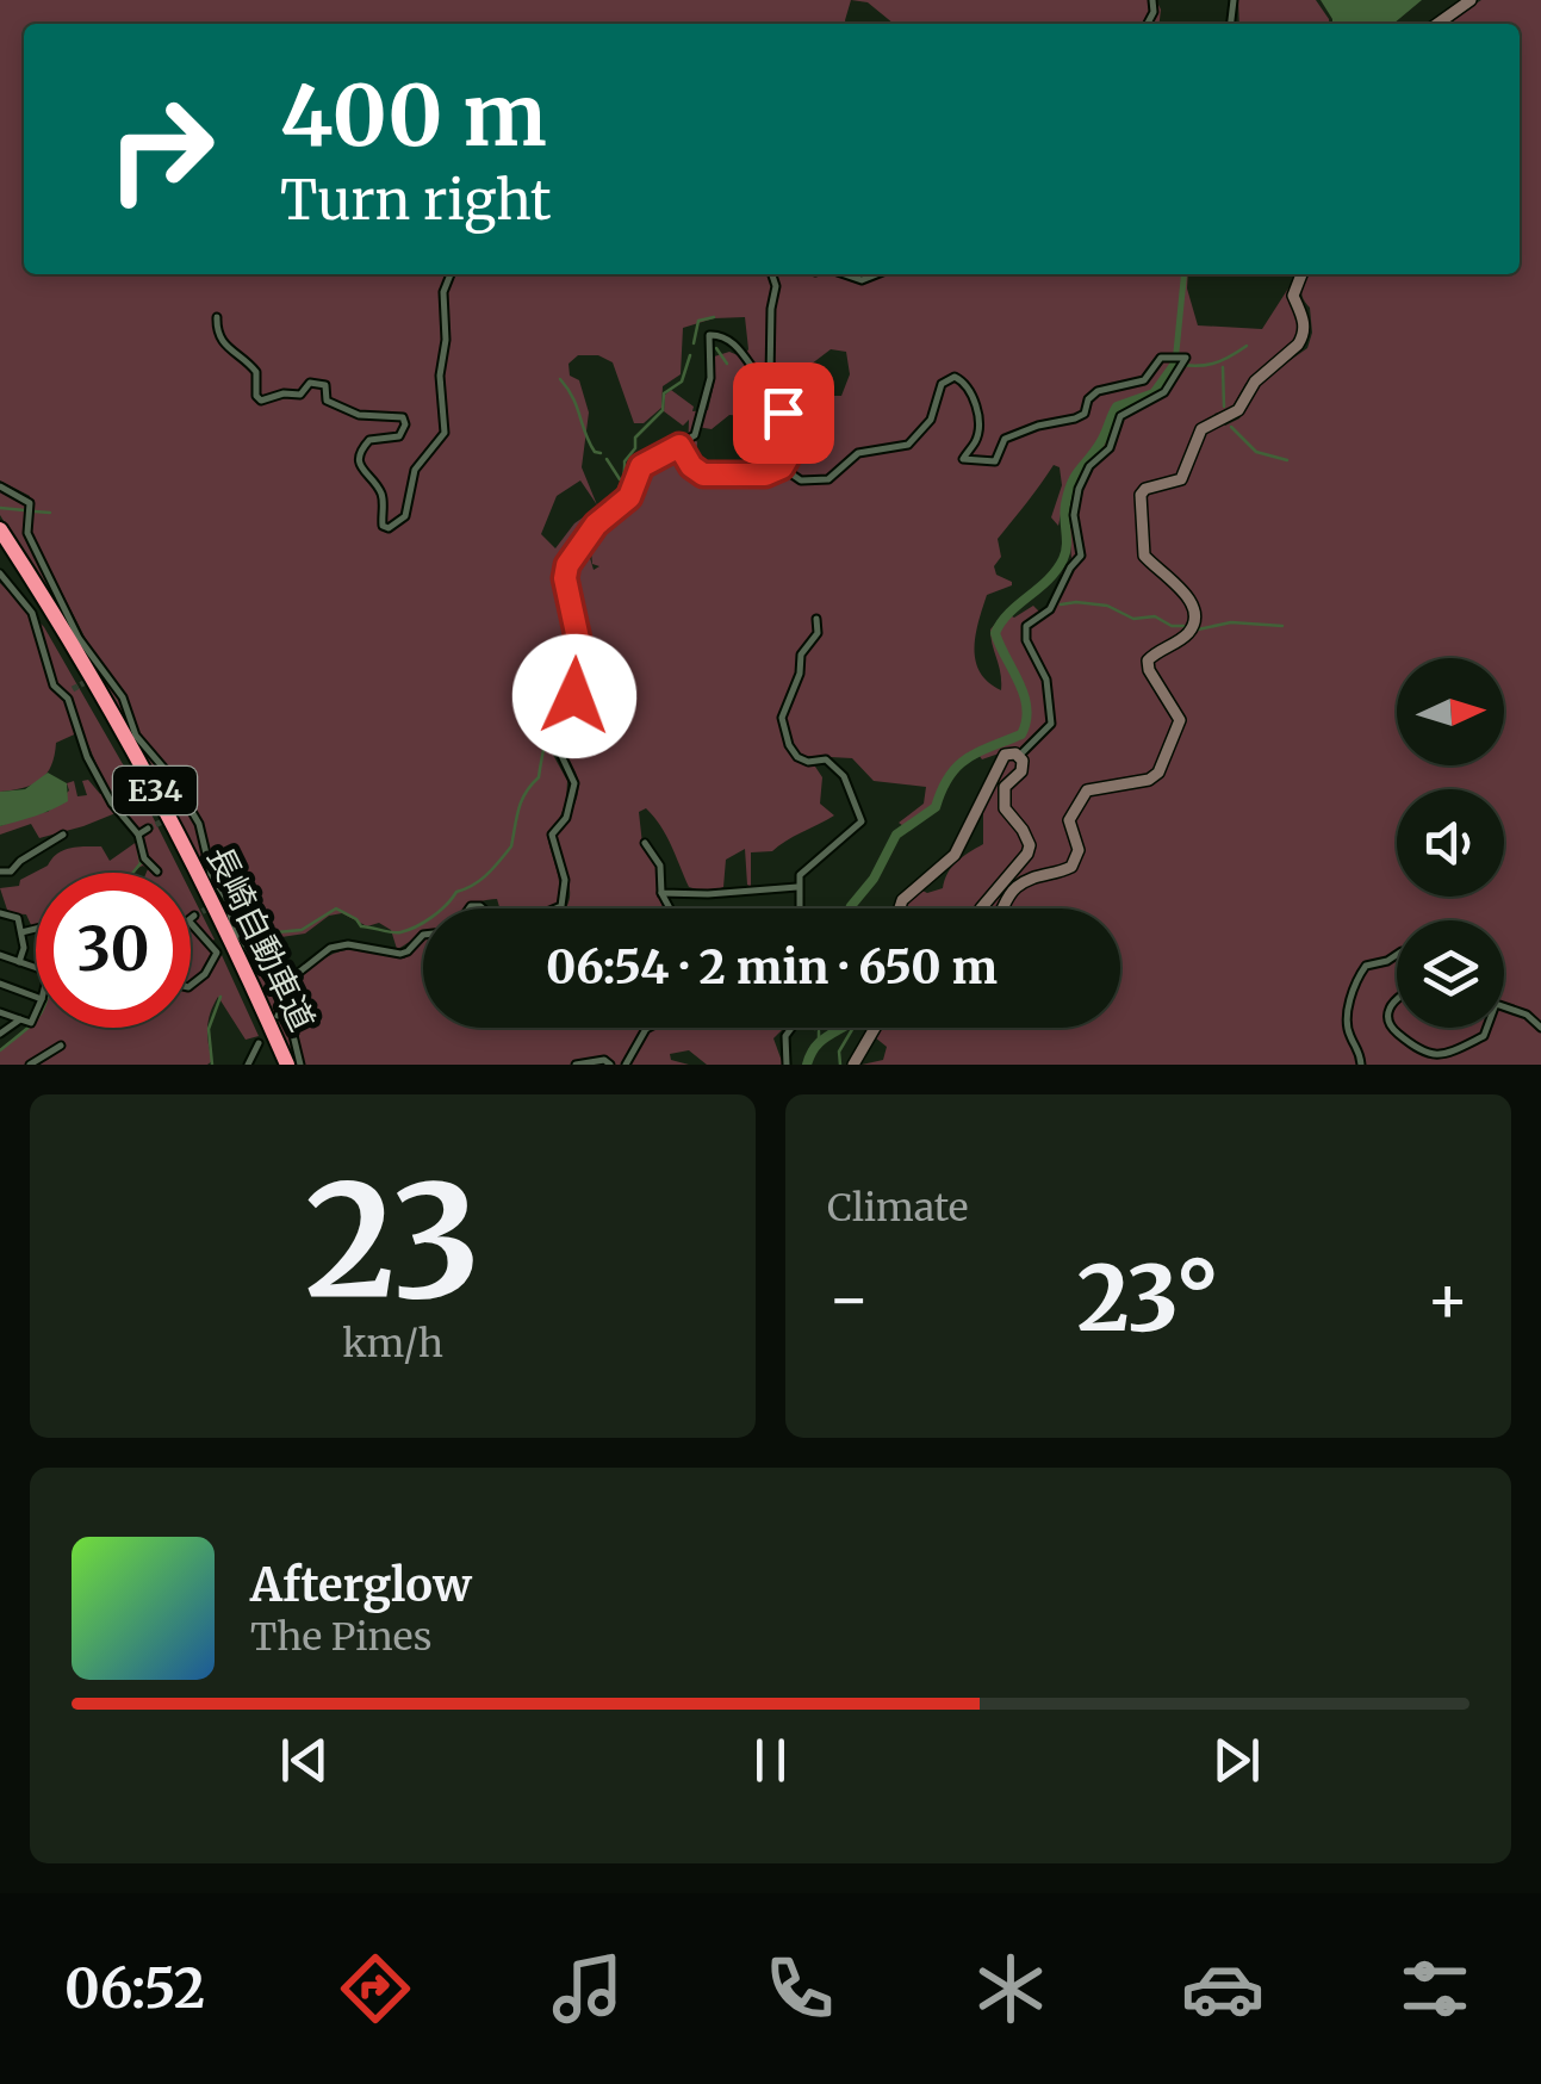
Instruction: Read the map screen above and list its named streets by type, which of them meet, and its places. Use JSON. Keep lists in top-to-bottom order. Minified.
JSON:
{"streets":{"highway":["E34","長崎自動車道"]},"north":"right","page":{"turn":["400 m","Turn right"],"limit":"30","trip":"06:54 · 2 min · 650 m","tile":[["23","km/h"],"Climate"],"heat":["−","23°","+"],"song":["Afterglow","The Pines"],"tabs":"06:52"}}
